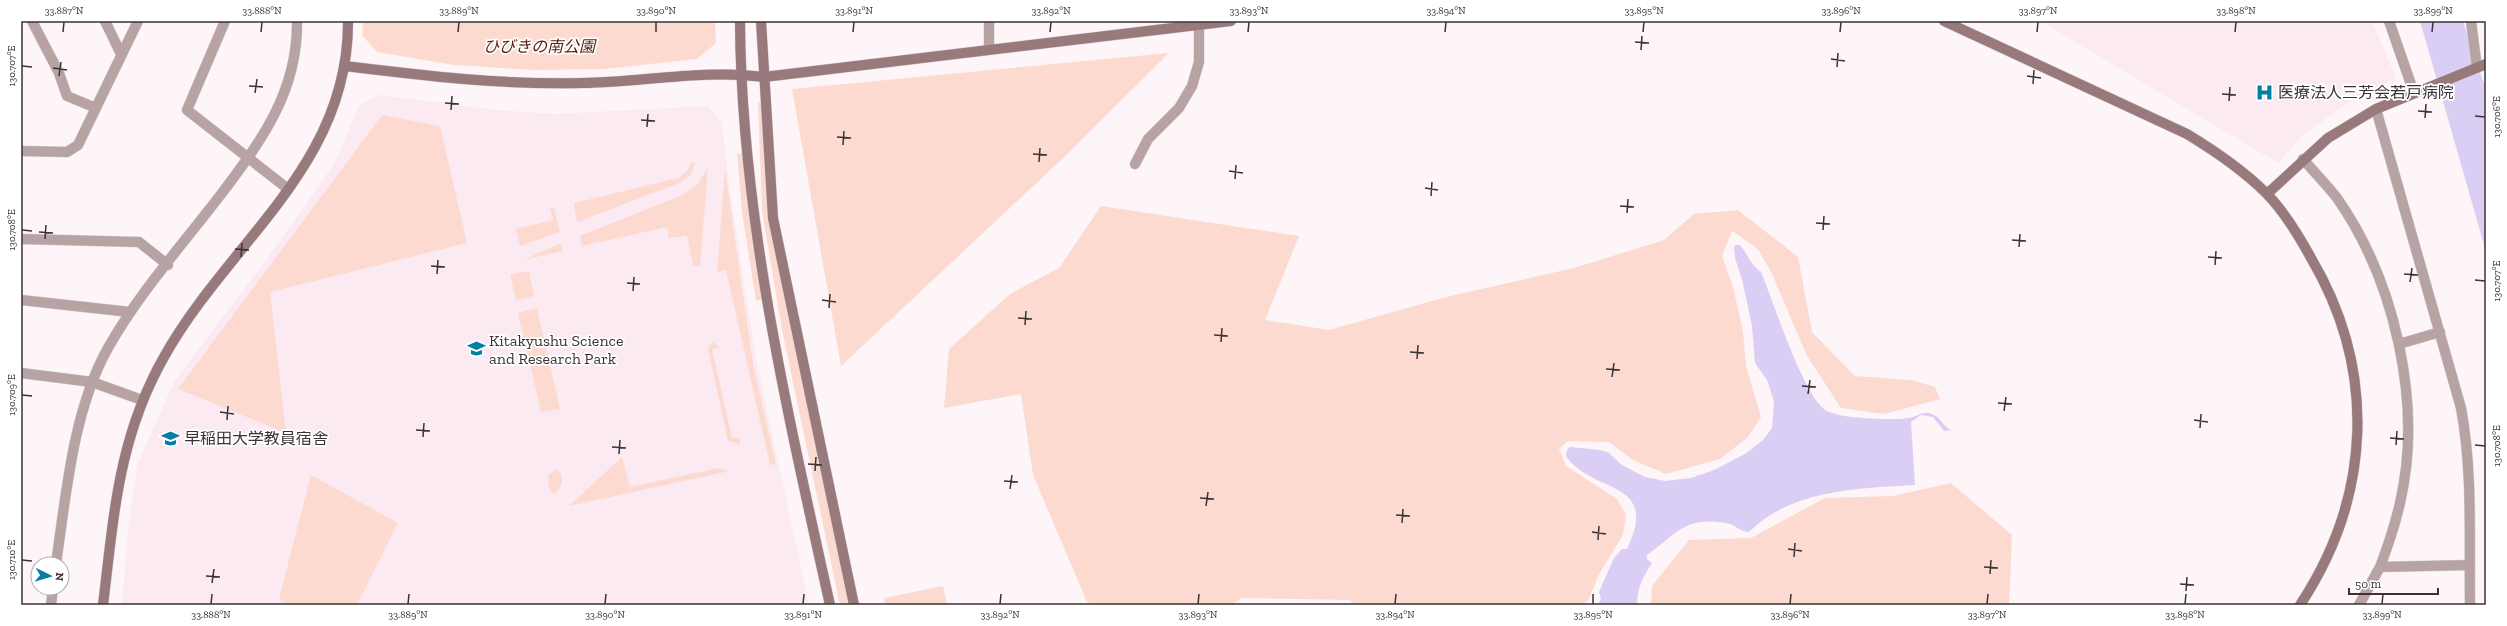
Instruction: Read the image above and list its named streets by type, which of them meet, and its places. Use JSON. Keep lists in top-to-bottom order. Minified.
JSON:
{"parks":["ひびきの南公園"],"places":{"hospital":["医療法人三芳会若戸病院"],"school or university":["Kitakyushu Science and Research Park","早稲田大学教員宿舎"]},"scale_bar":"50 m","north":"right","coordinates":["33.887°N","33.888°N","33.889°N","33.890°N","33.891°N","33.892°N","33.893°N","33.894°N","33.895°N","33.896°N","33.897°N","33.898°N","33.899°N","130.707°E","130.706°E","130.708°E","130.709°E","130.710°E"]}
